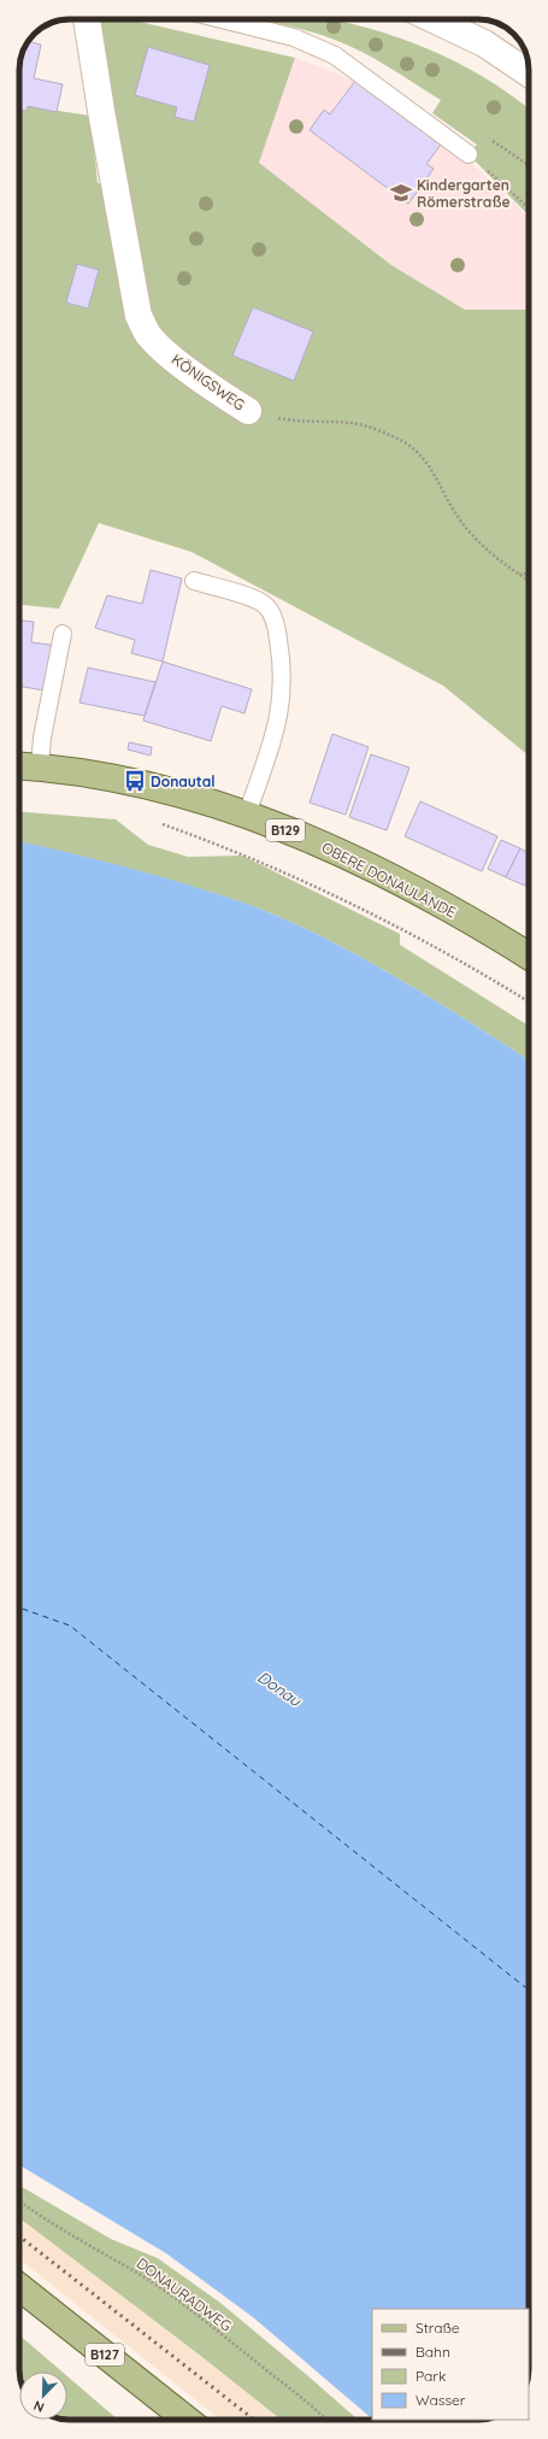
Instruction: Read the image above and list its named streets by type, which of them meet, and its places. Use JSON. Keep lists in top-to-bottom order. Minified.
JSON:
{"streets":{"main road":["B129","OBERE DONAULÄNDE","B127"],"street":["KÖNIGSWEG"],"path":["DONAURADWEG"]},"water":["Donau"],"places":{"school or university":["Kindergarten Römerstraße"],"bus stop":["Donautal"]},"legend":["Straße","Bahn","Park","Wasser"],"north":"bottom left"}
